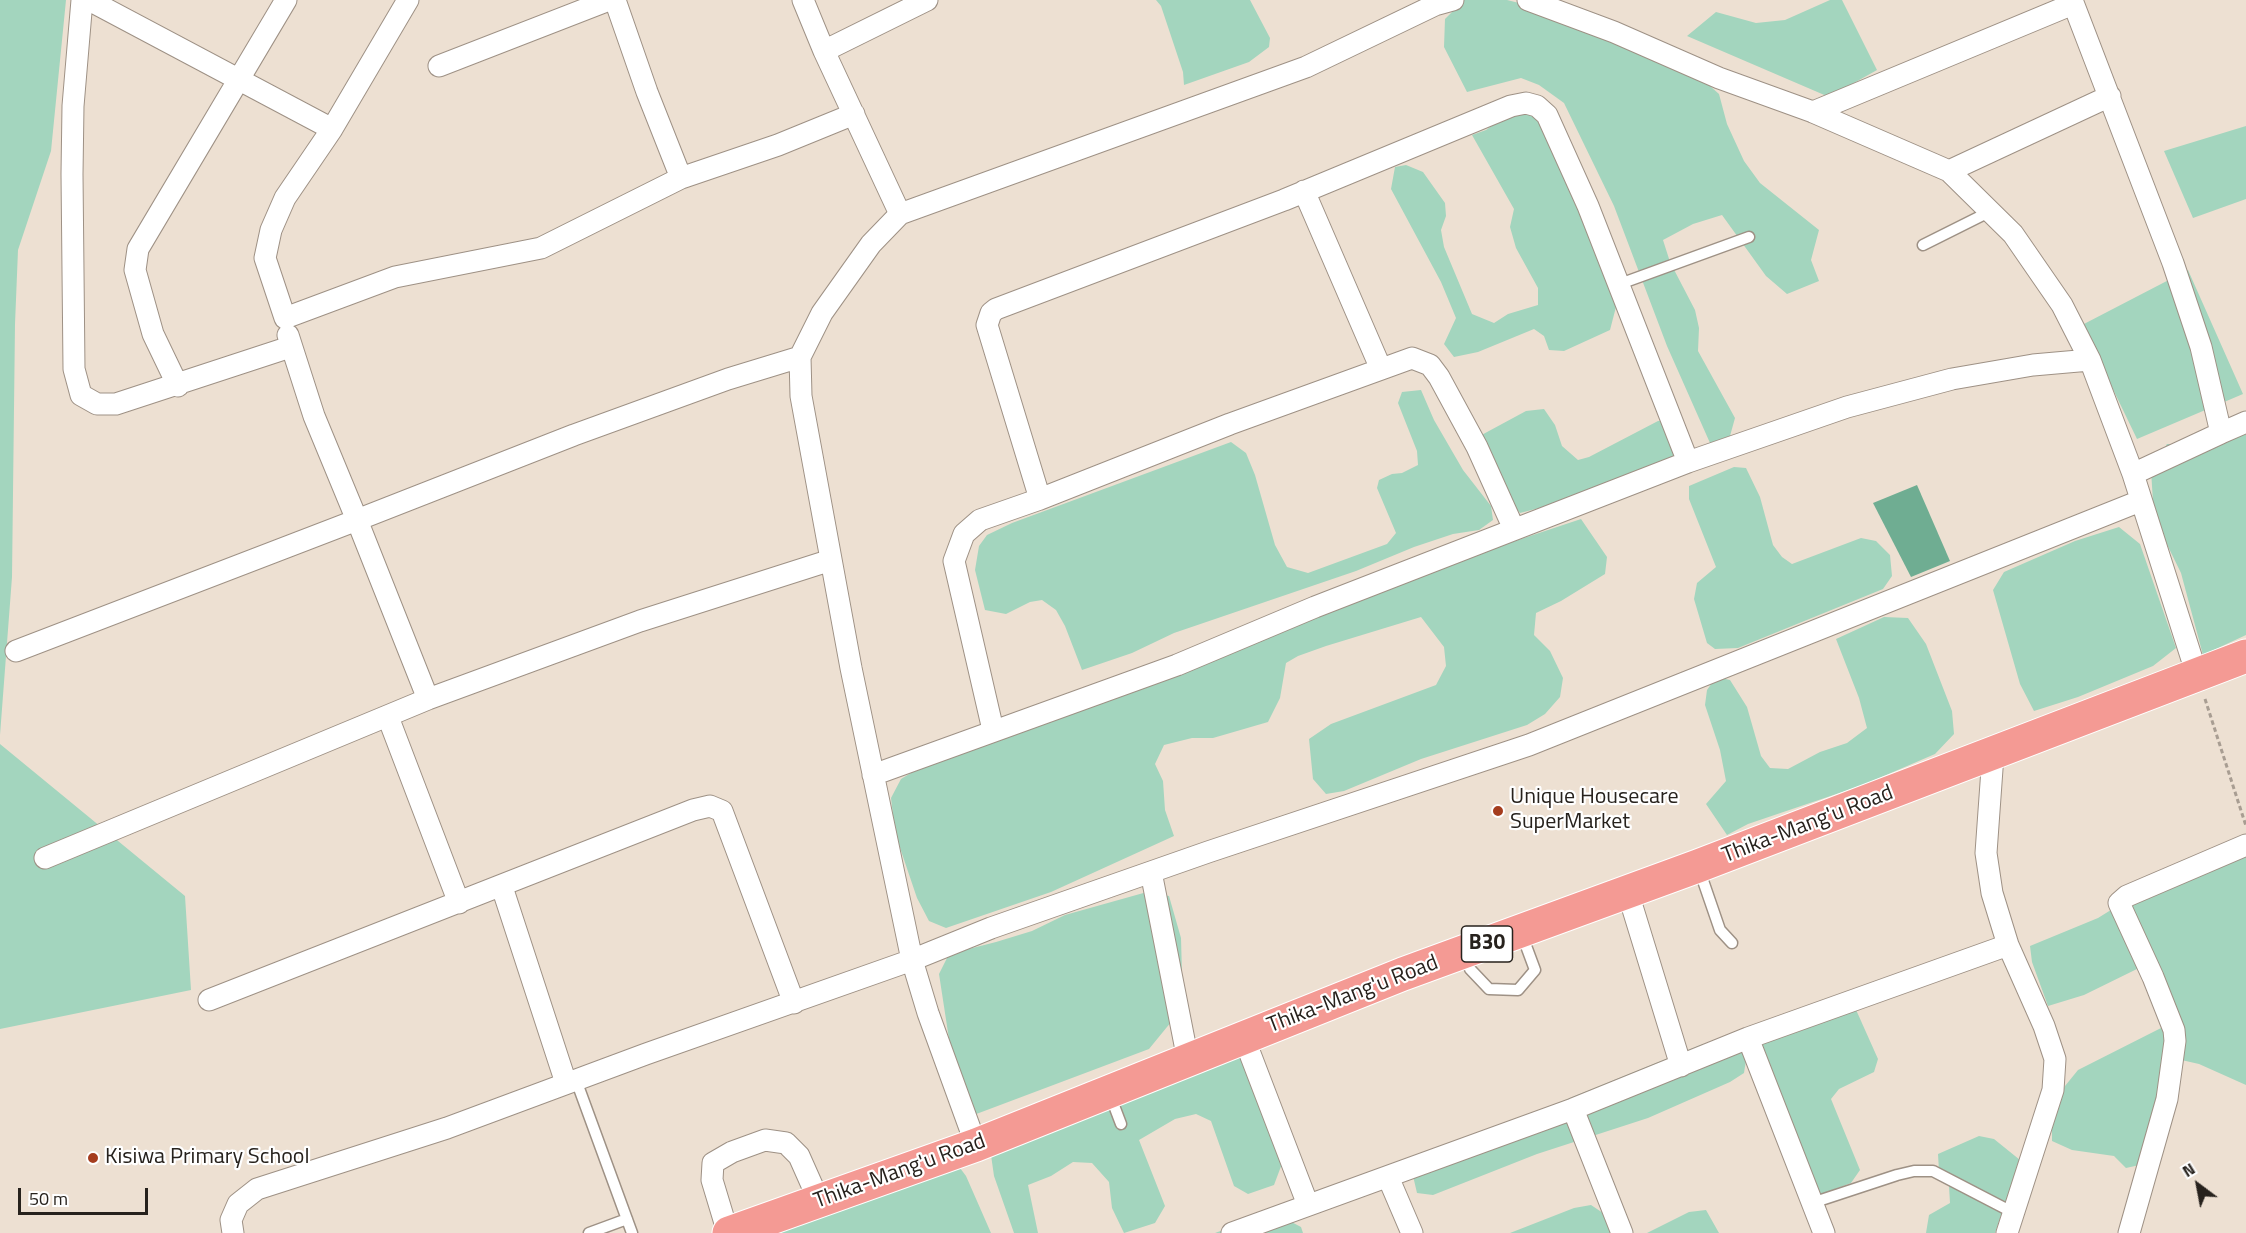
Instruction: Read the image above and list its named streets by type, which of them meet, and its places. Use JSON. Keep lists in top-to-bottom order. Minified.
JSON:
{"streets":{"highway":["Thika-Mang'u Road","B30"]},"places":["Unique Housecare SuperMarket","Kisiwa Primary School"],"scale_bar":"50 m","north":"top left"}
